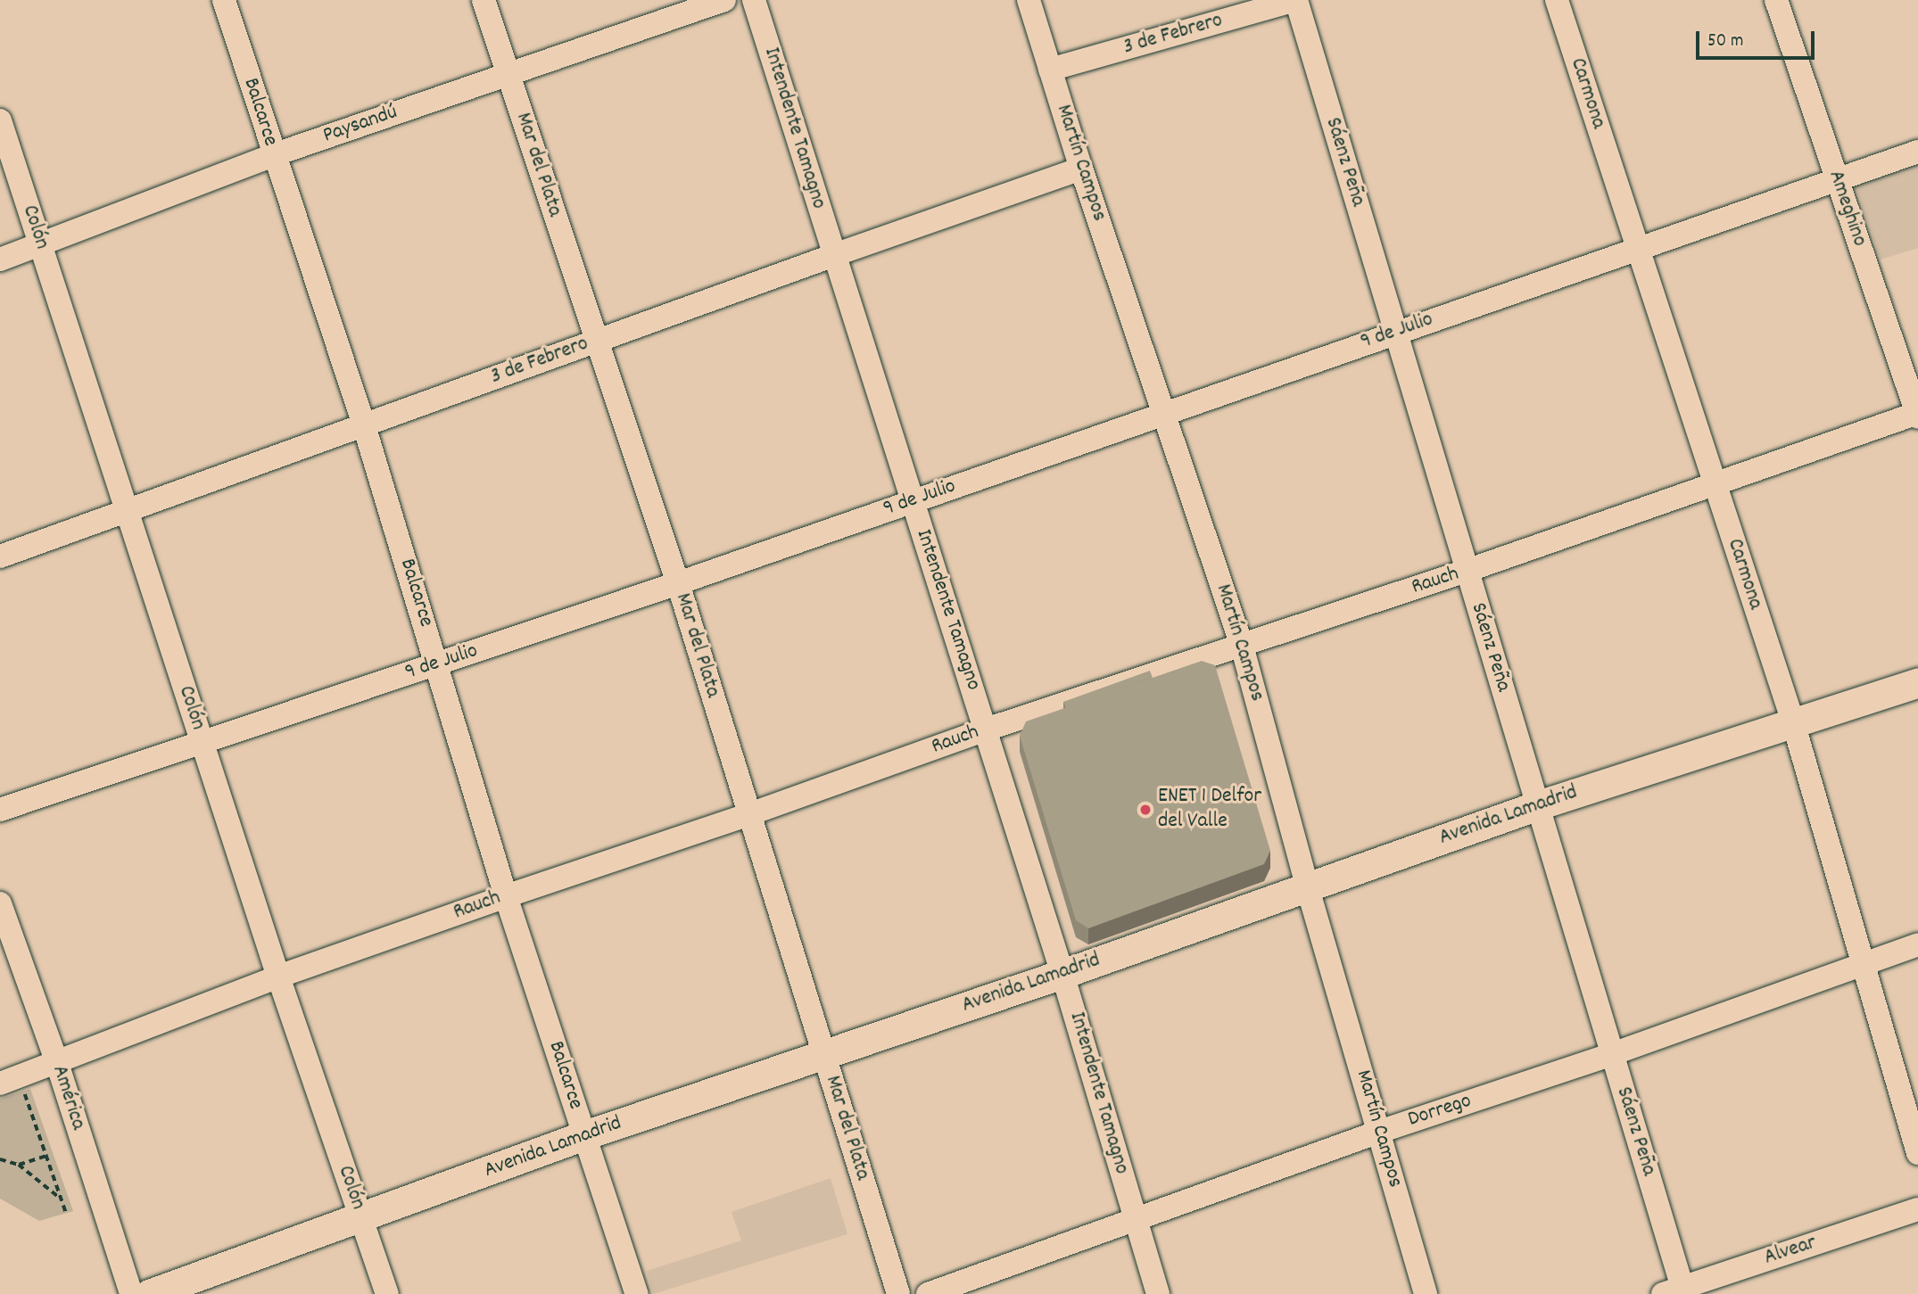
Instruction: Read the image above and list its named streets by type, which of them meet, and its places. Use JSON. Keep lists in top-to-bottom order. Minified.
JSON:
{"streets":{"main road":["Avenida Lamadrid"],"street":["3 de Febrero","Carmona","Balcarce","Paysandú","Intendente Tamagno","Sáenz Peña","Martín Campos","Mar del Plata","Ameghino","Colón","9 de Julio","Rauch","América","Dorrego","Alvear"]},"crossings":[["3 de Febrero","Balcarce"],["3 de Febrero","Intendente Tamagno"],["3 de Febrero","Sáenz Peña"],["3 de Febrero","Martín Campos"],["3 de Febrero","Mar del Plata"],["3 de Febrero","Colón"],["Carmona","9 de Julio"],["Carmona","Rauch"],["Carmona","Avenida Lamadrid"],["Carmona","Dorrego"],["Balcarce","Paysandú"],["Balcarce","9 de Julio"],["Balcarce","Rauch"],["Balcarce","Avenida Lamadrid"],["Paysandú","Mar del Plata"],["Paysandú","Colón"],["Intendente Tamagno","9 de Julio"],["Intendente Tamagno","Rauch"],["Intendente Tamagno","Avenida Lamadrid"],["Intendente Tamagno","Dorrego"],["Sáenz Peña","9 de Julio"],["Sáenz Peña","Rauch"],["Sáenz Peña","Avenida Lamadrid"],["Sáenz Peña","Dorrego"],["Sáenz Peña","Alvear"],["Martín Campos","9 de Julio"],["Martín Campos","Rauch"],["Martín Campos","Avenida Lamadrid"],["Martín Campos","Dorrego"],["Mar del Plata","9 de Julio"],["Mar del Plata","Rauch"],["Mar del Plata","Avenida Lamadrid"],["Ameghino","9 de Julio"],["Ameghino","Rauch"],["Colón","9 de Julio"],["Colón","Rauch"],["Colón","Avenida Lamadrid"],["Rauch","América"]],"places":["ENET 1 Delfor del Valle"],"scale_bar":"50 m"}
